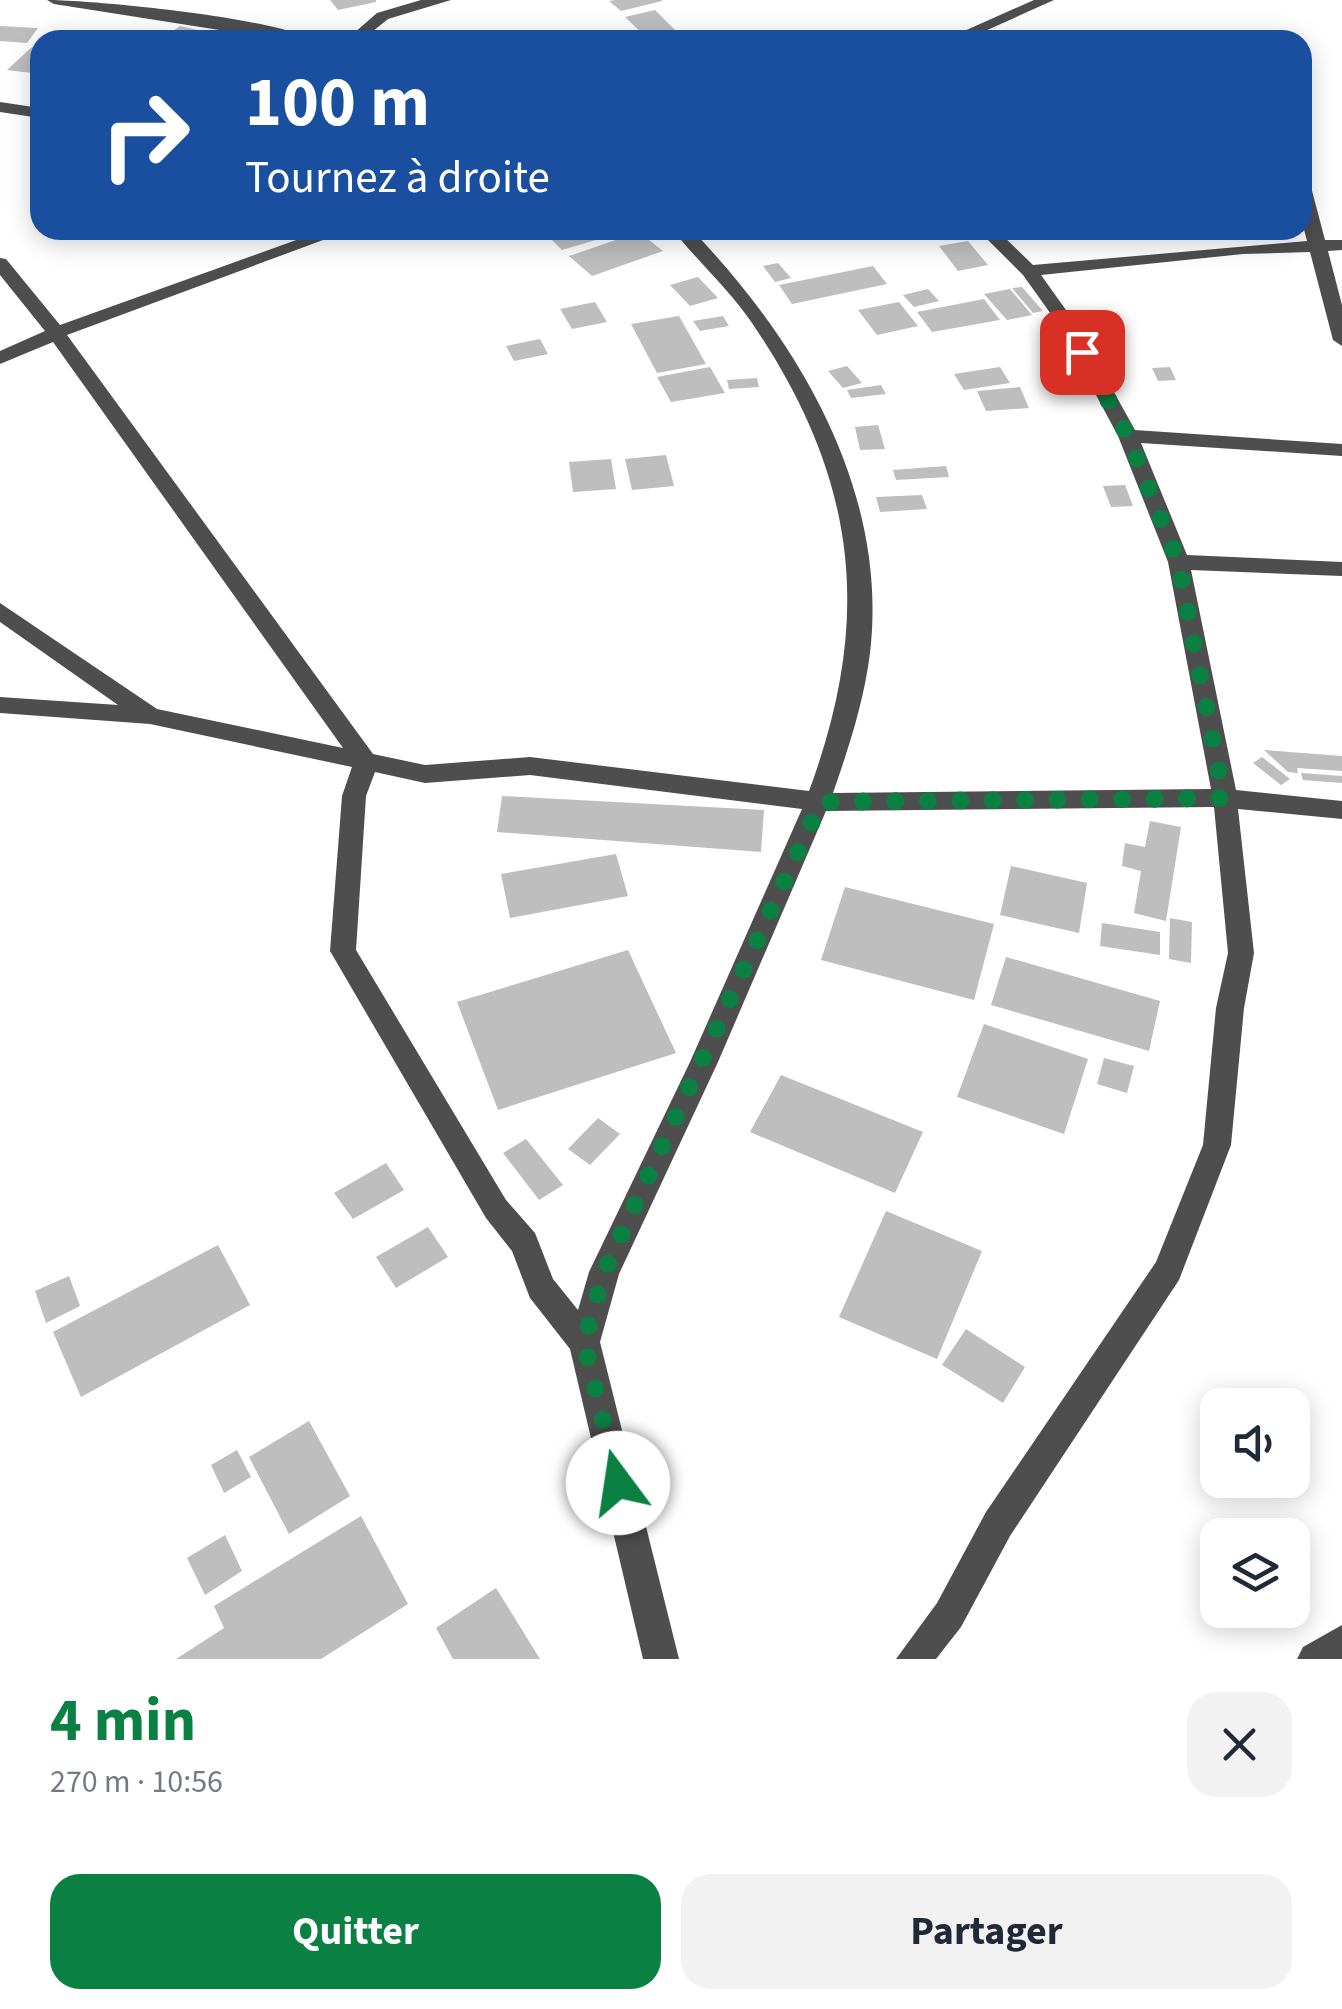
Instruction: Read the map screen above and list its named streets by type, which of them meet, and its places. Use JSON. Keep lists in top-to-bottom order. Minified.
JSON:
{"page":{"turn":["100 m","Tournez à droite"],"heading":["4 min","270 m · 10:56"],"buttons":["Quitter","Partager"]}}
